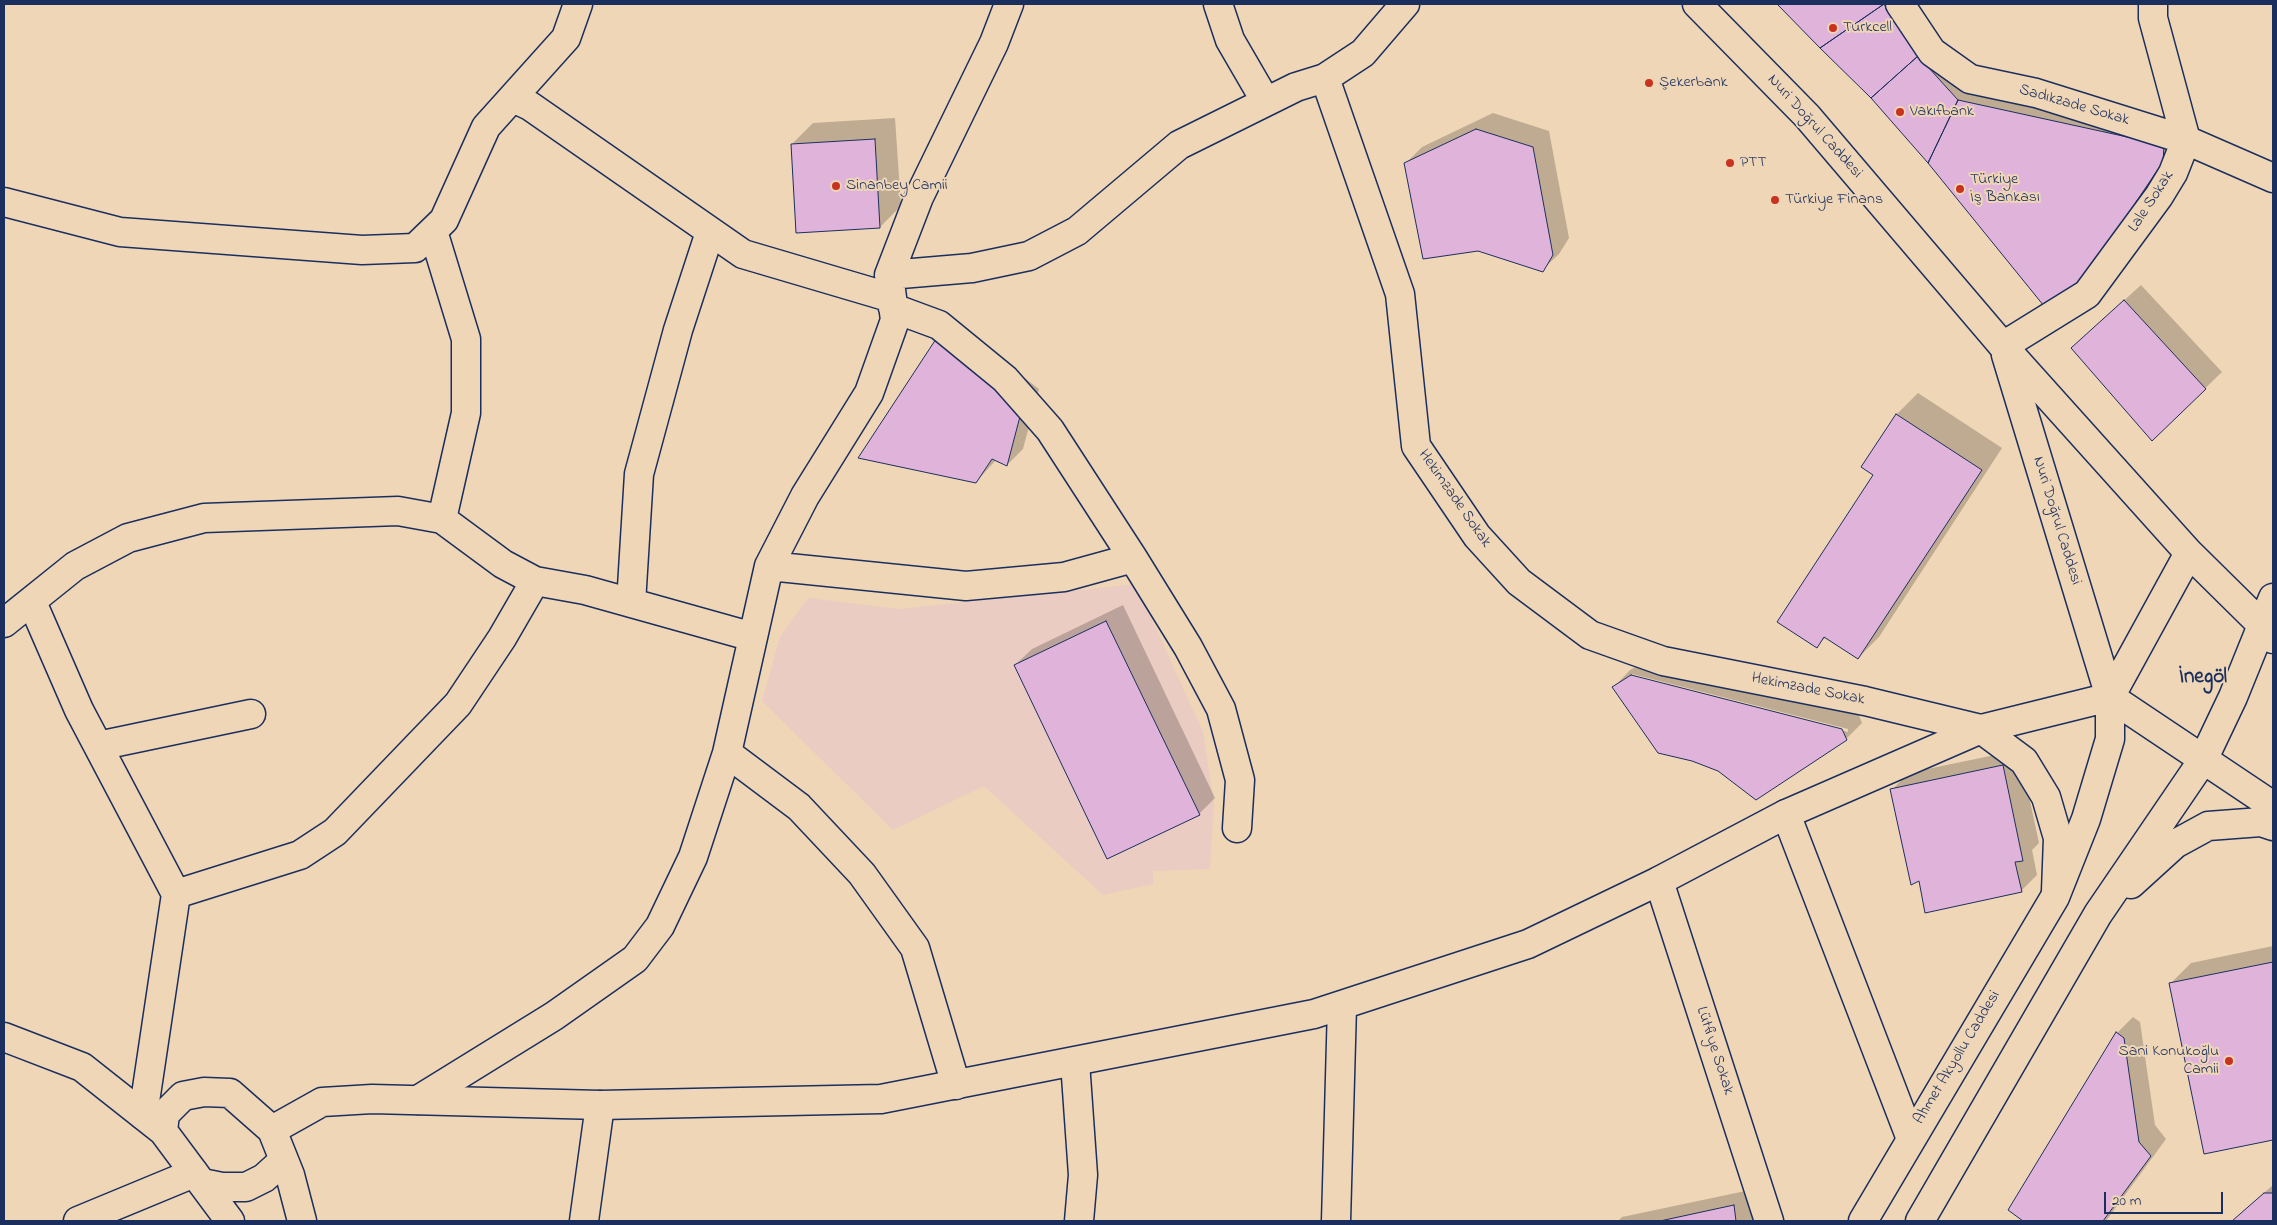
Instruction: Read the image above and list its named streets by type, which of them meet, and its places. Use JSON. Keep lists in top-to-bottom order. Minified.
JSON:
{"streets":{"street":["Sadıkzade Sokak","Nuri Doğrul Caddesi","Lale Sokak","Hekimzade Sokak","Lütfiye Sokak","Ahmet Akyollu Caddesi"]},"crossings":[["Sadıkzade Sokak","Lale Sokak"],["Nuri Doğrul Caddesi","Lale Sokak"],["Nuri Doğrul Caddesi","Ahmet Akyollu Caddesi"]],"districts":["İnegöl"],"places":["Turkcell","Şekerbank","Vakıfbank","PTT","Sinanbey Camii","Türkiye İş Bankası","Türkiye Finans","Sani Konukoğlu Camii"],"scale_bar":"20 m"}
